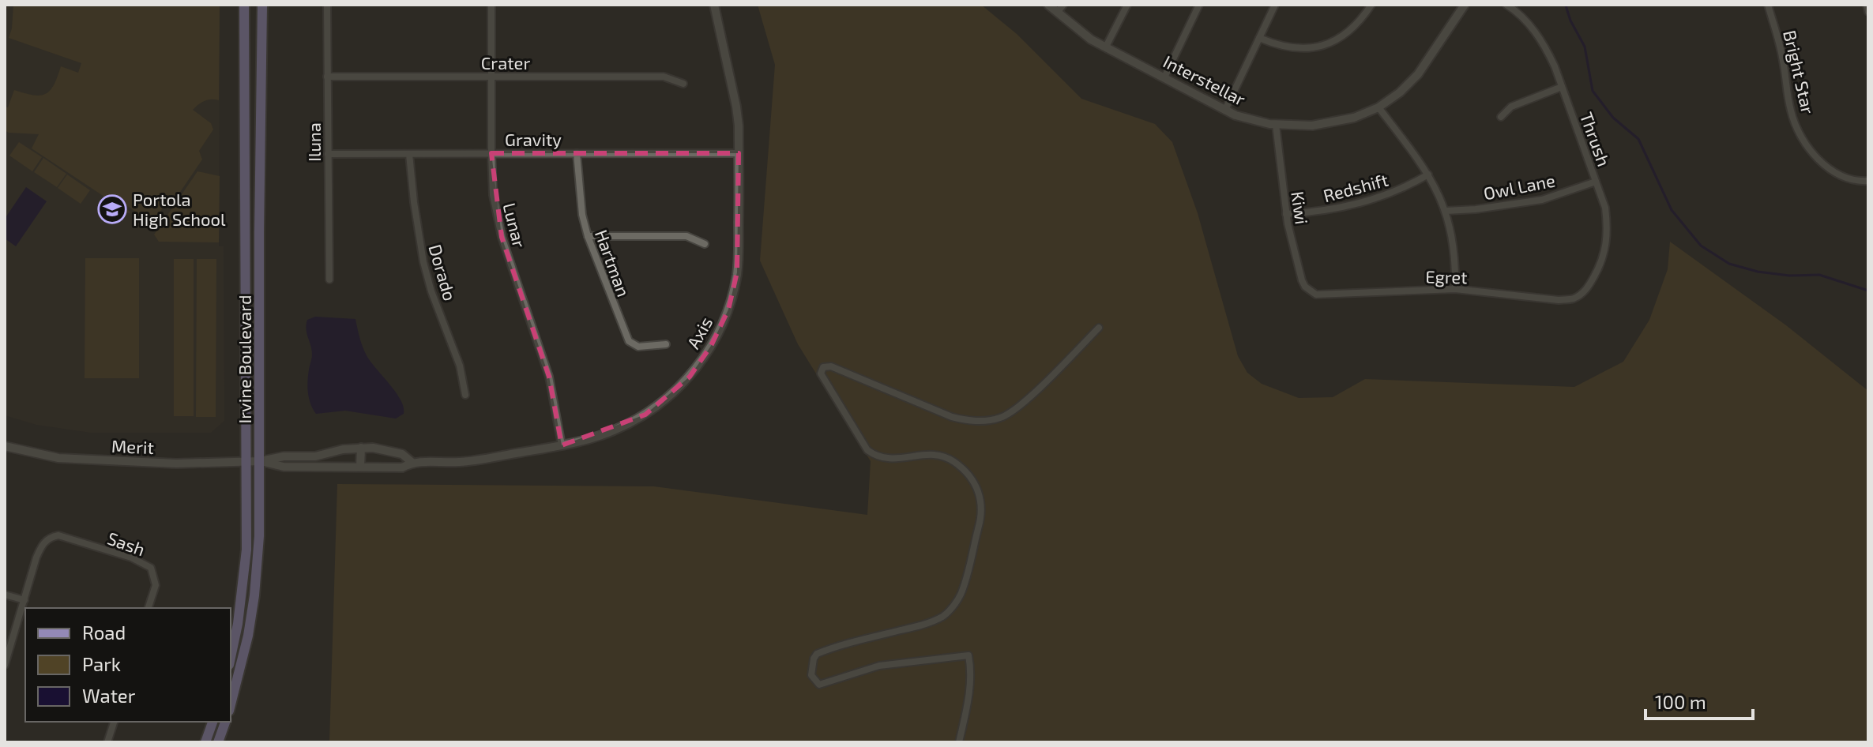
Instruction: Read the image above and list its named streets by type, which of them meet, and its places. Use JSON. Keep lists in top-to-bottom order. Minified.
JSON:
{"streets":{"main road":["Irvine Boulevard"],"street":["Crater","Bright Star","Interstellar","Gravity","Thrush","Iluna","Owl Lane","Redshift","Kiwi","Lunar","Hartman","Dorado","Egret","Axis","Merit","Sash"]},"crossings":[["Crater","Iluna"],["Crater","Lunar"],["Interstellar","Kiwi"],["Gravity","Iluna"],["Gravity","Lunar"],["Gravity","Hartman"],["Gravity","Dorado"],["Gravity","Axis"],["Thrush","Owl Lane"],["Thrush","Egret"],["Redshift","Kiwi"],["Kiwi","Egret"],["Lunar","Axis"],["Axis","Irvine Boulevard"],["Axis","Merit"],["Irvine Boulevard","Merit"]],"places":{"school or university":["Portola High School"]},"legend":["Road","Park","Water"],"scale_bar":"100 m"}
